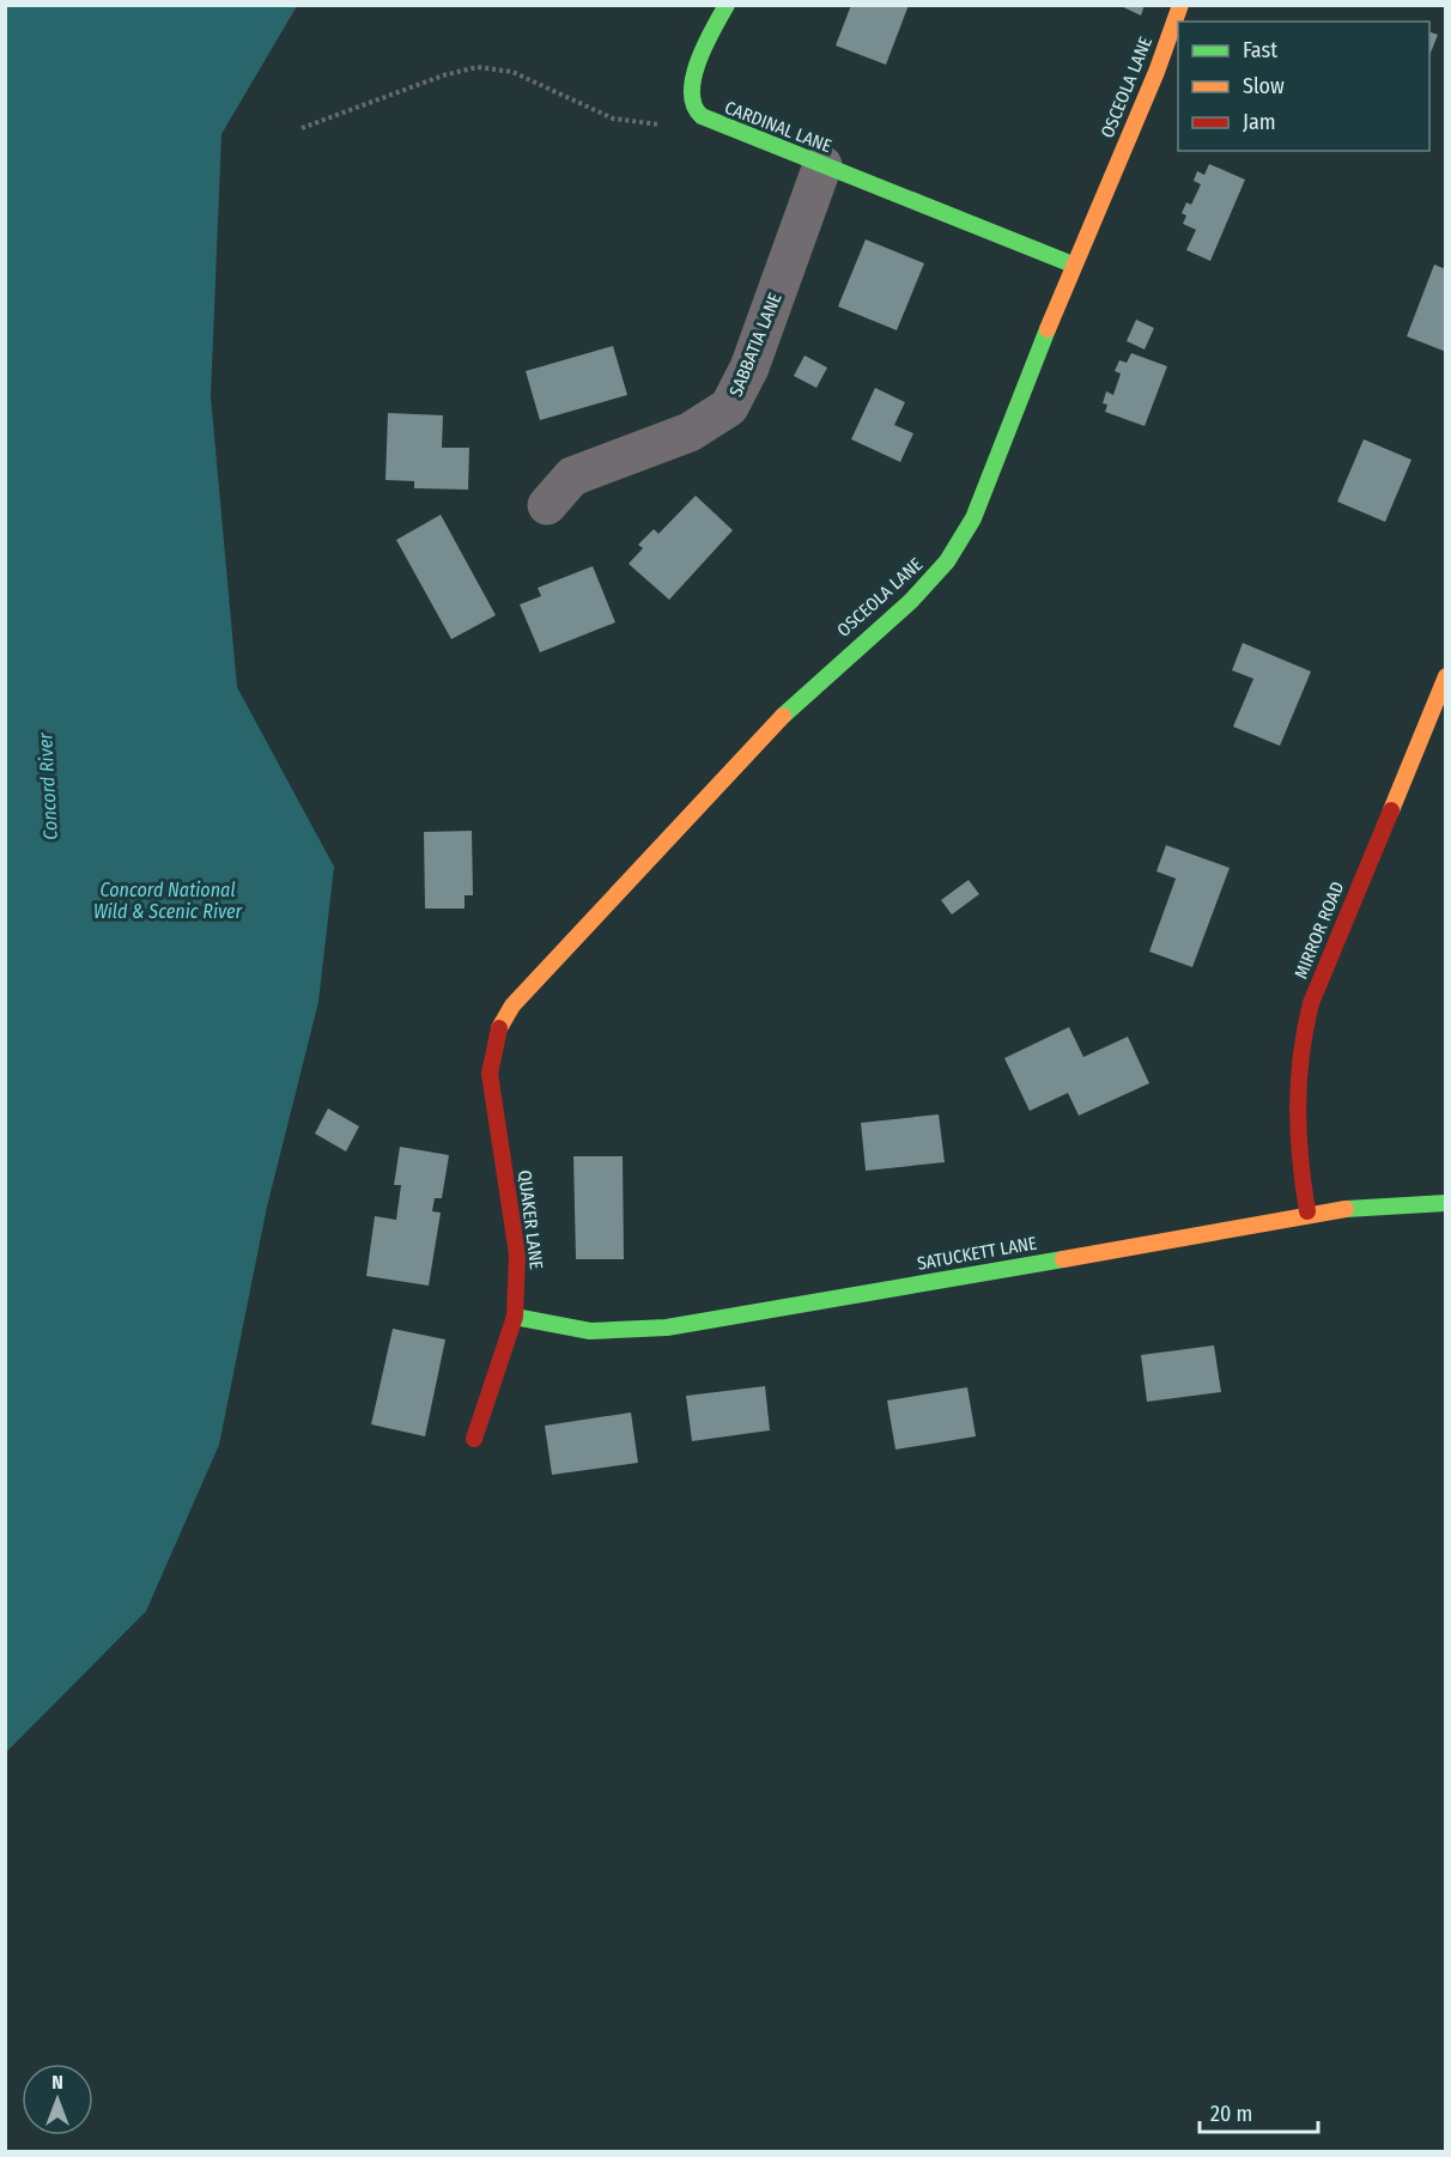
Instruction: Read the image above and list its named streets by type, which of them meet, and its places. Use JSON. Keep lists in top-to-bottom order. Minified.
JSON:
{"streets":{"street":["OSCEOLA LANE","CARDINAL LANE","SABBATIA LANE","MIRROR ROAD","QUAKER LANE","SATUCKETT LANE"]},"crossings":[["OSCEOLA LANE","CARDINAL LANE"],["OSCEOLA LANE","QUAKER LANE"],["CARDINAL LANE","SABBATIA LANE"],["MIRROR ROAD","SATUCKETT LANE"],["QUAKER LANE","SATUCKETT LANE"]],"water":["Concord River","Concord National Wild & Scenic River"],"legend":["Fast","Slow","Jam"],"scale_bar":"20 m","north":"top"}
